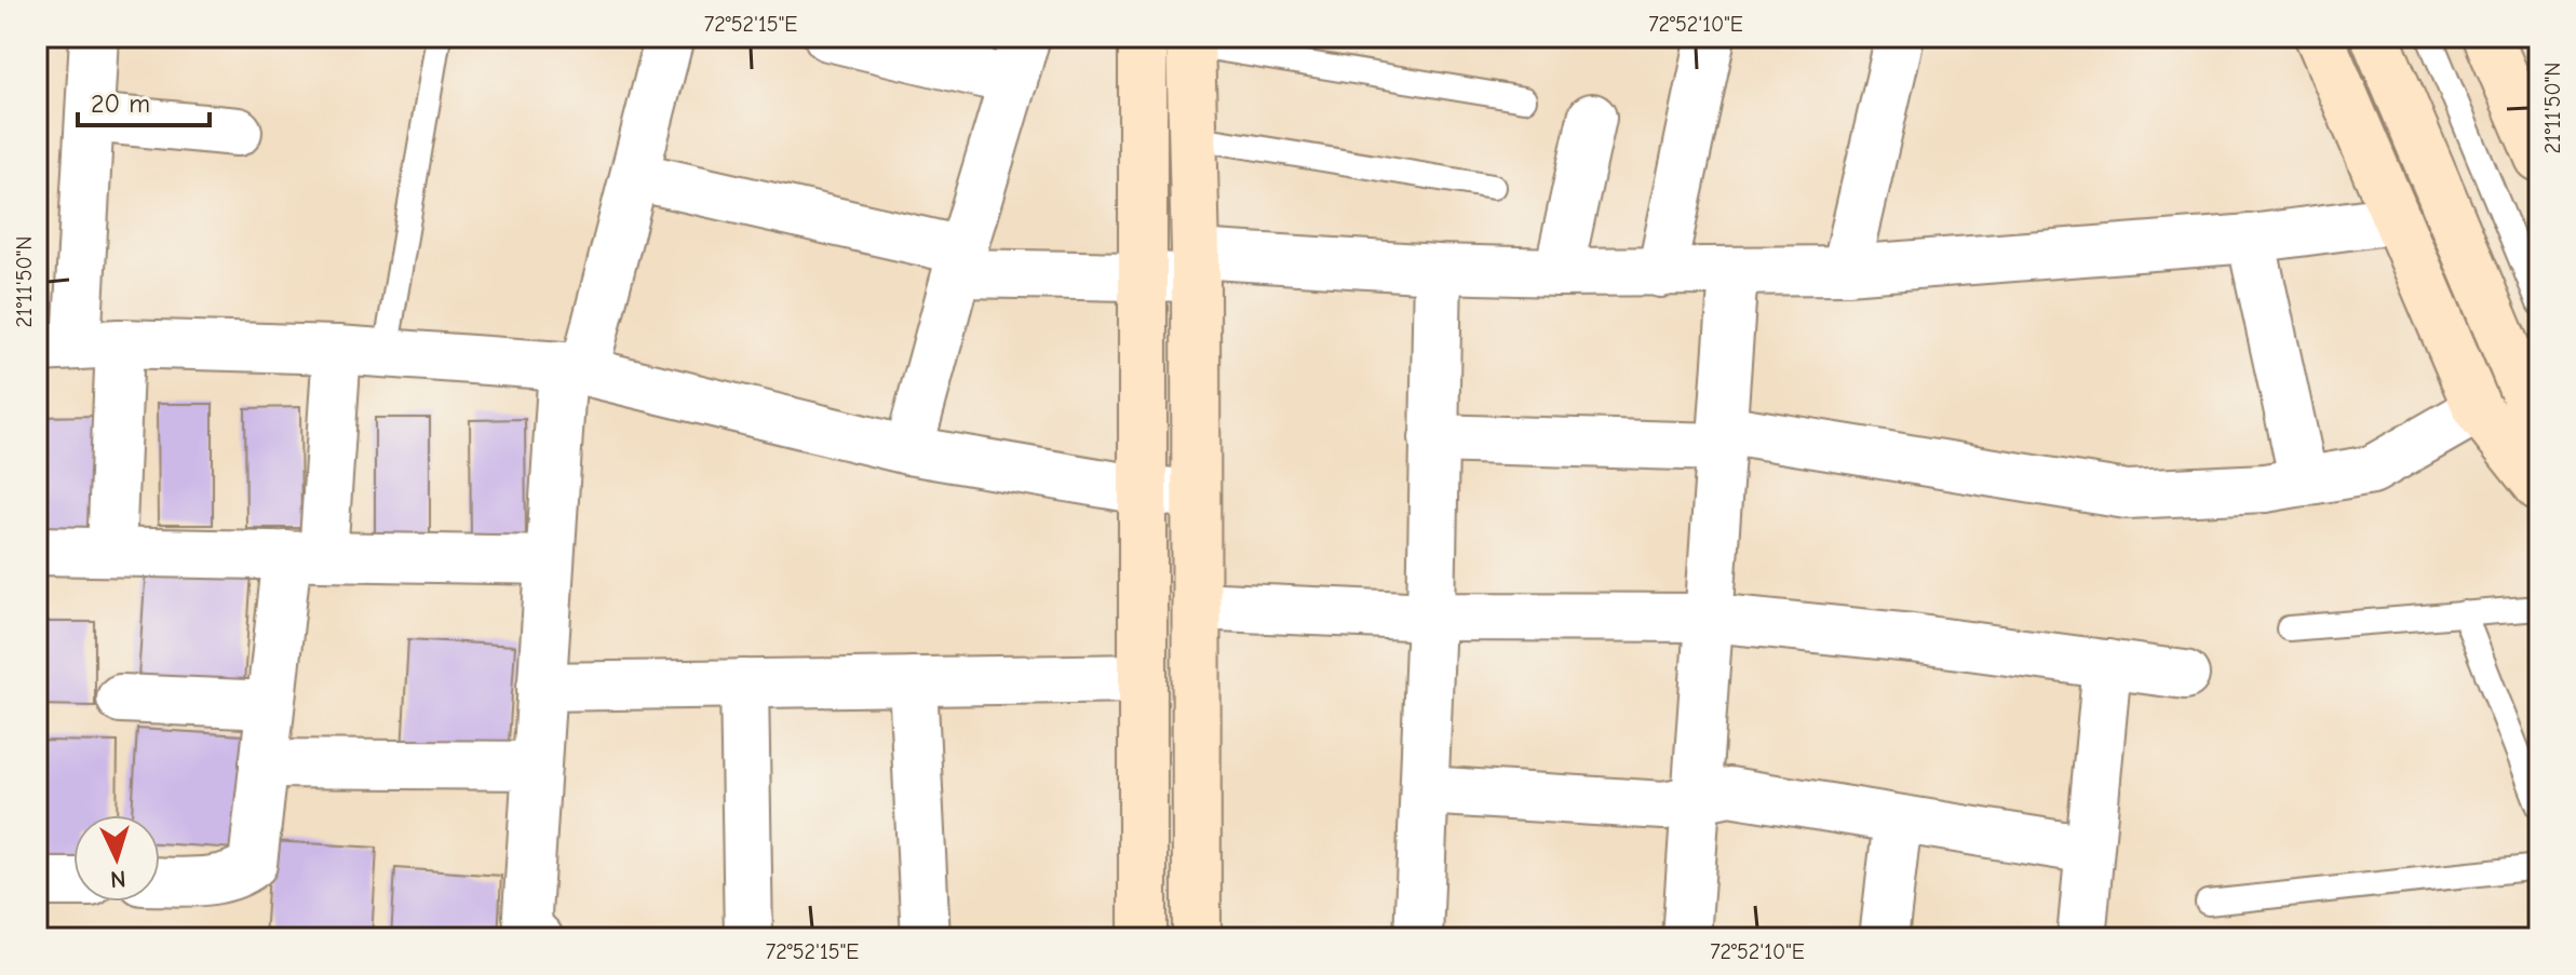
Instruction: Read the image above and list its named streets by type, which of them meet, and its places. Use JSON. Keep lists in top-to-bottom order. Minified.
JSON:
{"scale_bar":"20 m","north":"bottom","coordinates":["72°52'15\"E","72°52'10\"E","21°11'50\"N"]}
